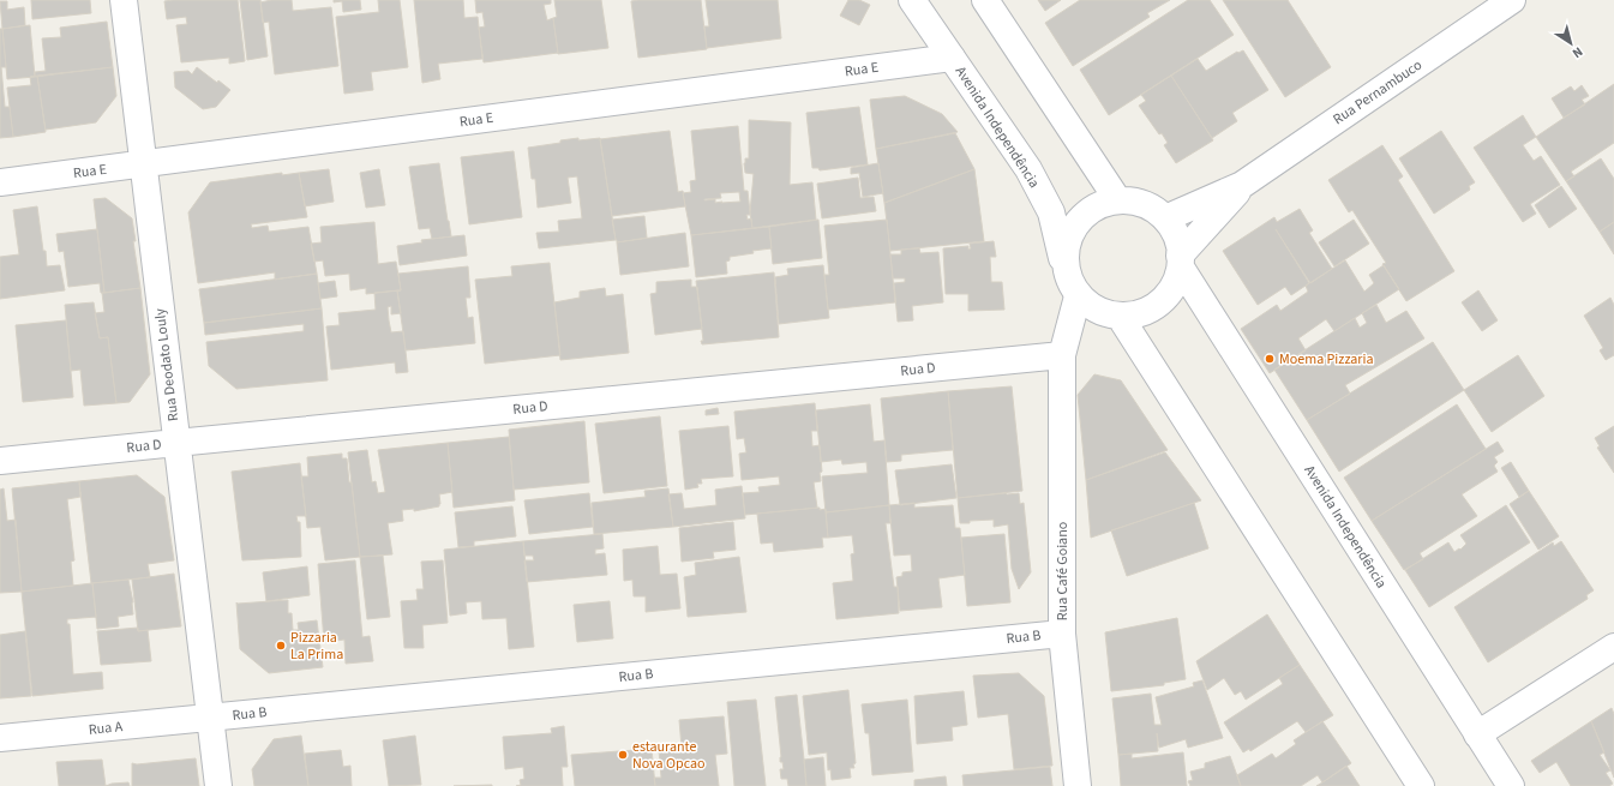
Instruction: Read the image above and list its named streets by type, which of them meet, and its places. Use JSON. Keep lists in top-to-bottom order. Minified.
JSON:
{"streets":{"street":["Rua E","Rua Pernambuco","Avenida Independência","Rua Deodato Louly","Rua D","Rua Café Goiano","Rua B","Rua A"]},"crossings":[["Rua E","Avenida Independência"],["Rua E","Rua Deodato Louly"],["Rua Pernambuco","Avenida Independência"],["Rua Pernambuco","Rua Café Goiano"],["Avenida Independência","Rua Café Goiano"],["Rua Deodato Louly","Rua D"],["Rua Deodato Louly","Rua B"],["Rua Deodato Louly","Rua A"],["Rua D","Rua Café Goiano"],["Rua Café Goiano","Rua B"],["Rua B","Rua A"]],"places":["Moema Pizzaria","Pizzaria La Prima","estaurante Nova Opcao"],"north":"bottom right"}
